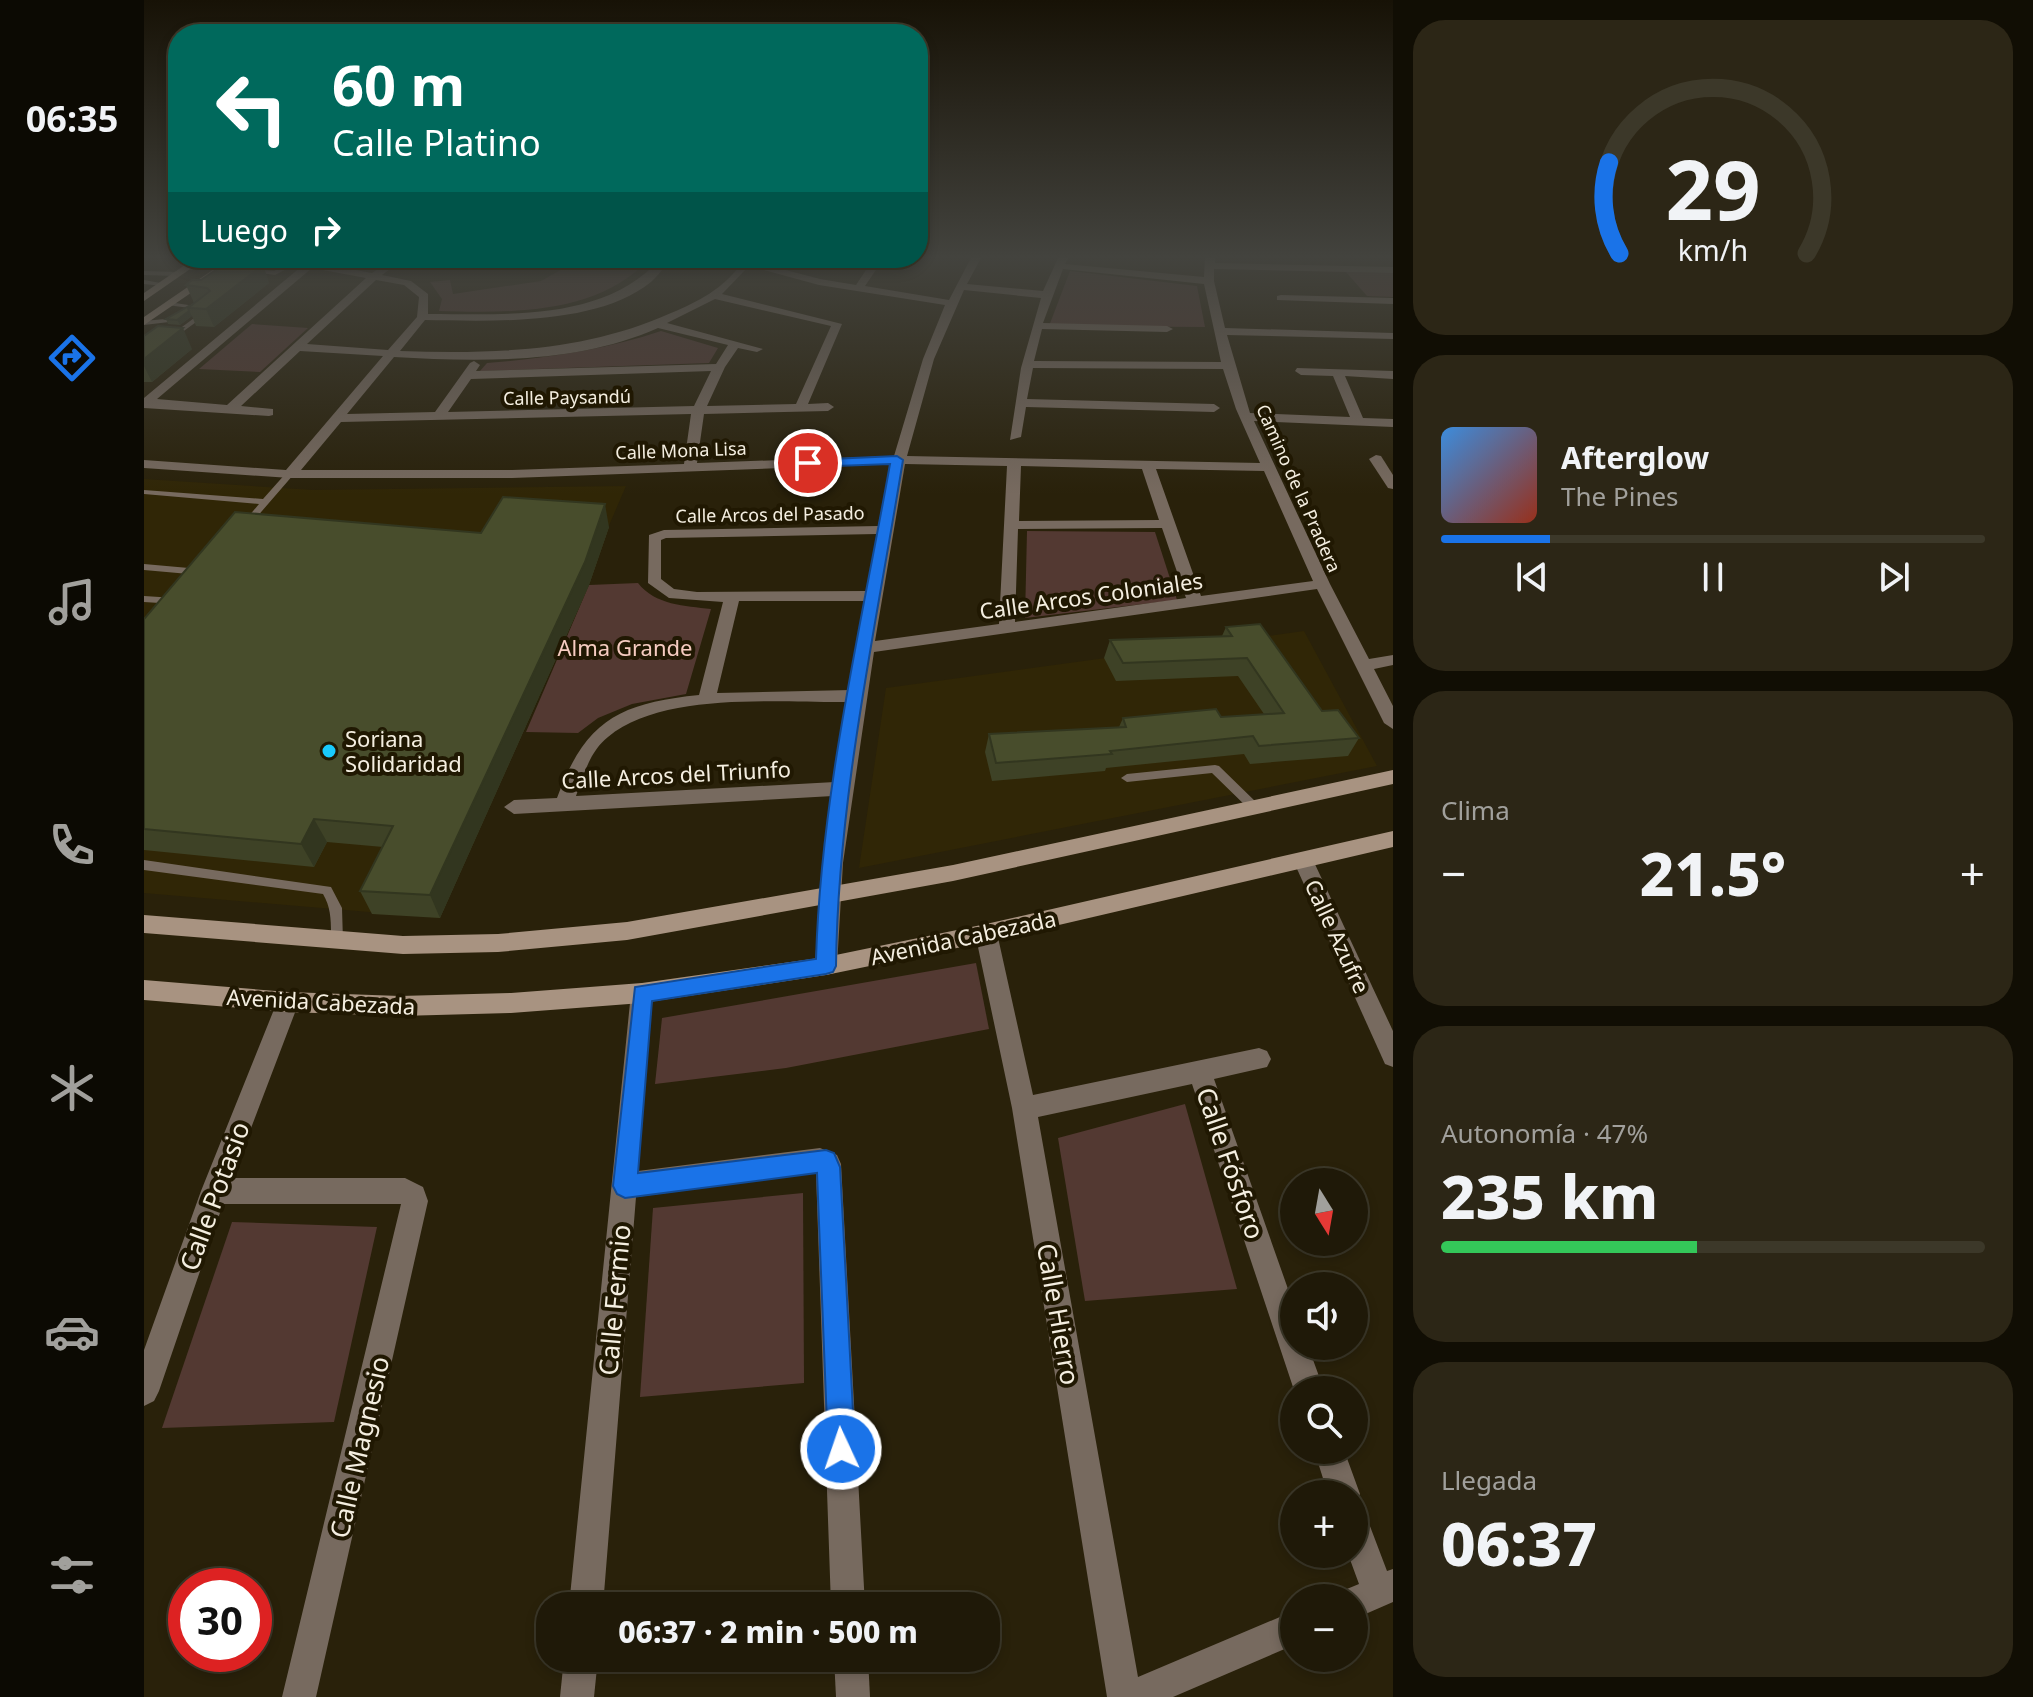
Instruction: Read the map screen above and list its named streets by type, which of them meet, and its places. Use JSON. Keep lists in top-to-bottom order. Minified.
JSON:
{"streets":{"main road":["Avenida Cabezada"],"street":["Calle Paysandú","Calle Mona Lisa","Camino de la Pradera","Calle Arcos del Pasado","Calle Arcos Coloniales","Calle Arcos del Triunfo","Calle Azufre","Calle Fósforo","Calle Potasio","Calle Fermio","Calle Hierro","Calle Magnesio"]},"crossings":[["Calle Mona Lisa","Camino de la Pradera"],["Camino de la Pradera","Calle Arcos Coloniales"],["Calle Azufre","Avenida Cabezada"],["Avenida Cabezada","Calle Potasio"],["Avenida Cabezada","Calle Fermio"],["Avenida Cabezada","Calle Hierro"],["Calle Potasio","Calle Magnesio"]],"parks":["Alma Grande"],"places":["Soriana Solidaridad"],"north":"bottom","page":{"tabs":"06:35","turn":["60 m","Calle Platino"],"then":"Luego","song":["Afterglow","The Pines"],"tile":["Clima",["Autonomía · 47%","235 km"],["Llegada","06:37"]],"heat":["−","21.5°","+"],"map_buttons":["+","−"],"limit":"30","trip":"06:37 · 2 min · 500 m","gauge":["29","km/h"]}}
